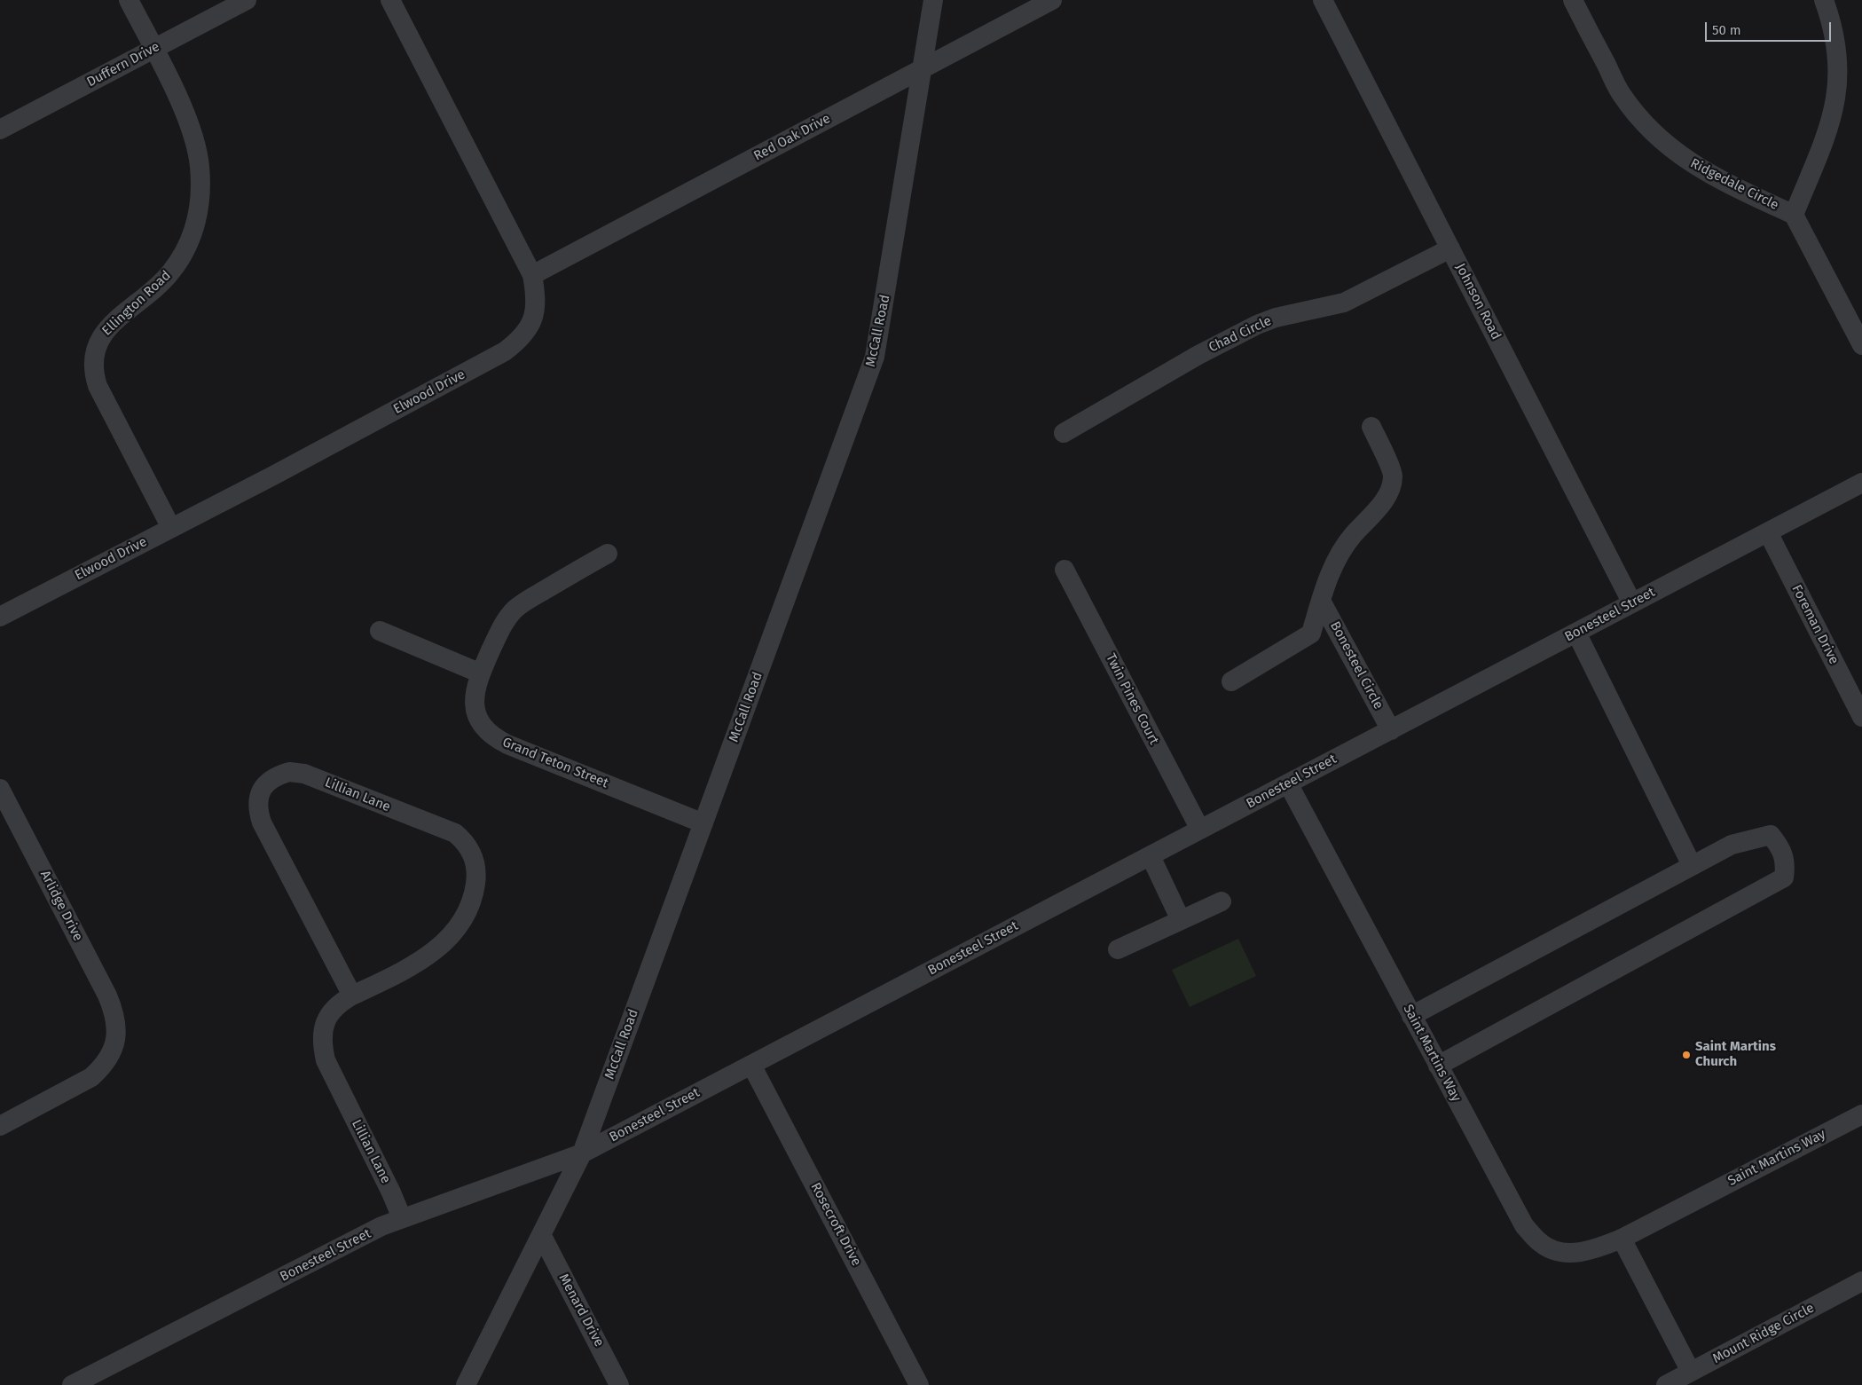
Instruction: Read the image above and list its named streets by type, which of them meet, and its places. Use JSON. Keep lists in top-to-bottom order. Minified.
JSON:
{"streets":{"street":["Duffern Drive","Red Oak Drive","Ridgedale Circle","Johnson Road","Ellington Road","McCall Road","Chad Circle","Elwood Drive","Bonesteel Street","Foreman Drive","Bonesteel Circle","Twin Pines Court","Grand Teton Street","Lillian Lane","Arlidge Drive","Saint Martins Way","Rosecroft Drive","Menard Drive","Mount Ridge Circle"]},"crossings":[["Duffern Drive","Ellington Road"],["Red Oak Drive","McCall Road"],["Red Oak Drive","Elwood Drive"],["Johnson Road","Chad Circle"],["Johnson Road","Bonesteel Street"],["Ellington Road","Elwood Drive"],["McCall Road","Bonesteel Street"],["McCall Road","Grand Teton Street"],["McCall Road","Menard Drive"],["Bonesteel Street","Foreman Drive"],["Bonesteel Street","Bonesteel Circle"],["Bonesteel Street","Twin Pines Court"],["Bonesteel Street","Lillian Lane"],["Bonesteel Street","Saint Martins Way"],["Bonesteel Street","Rosecroft Drive"]],"places":["Saint Martins Church"],"scale_bar":"50 m"}
